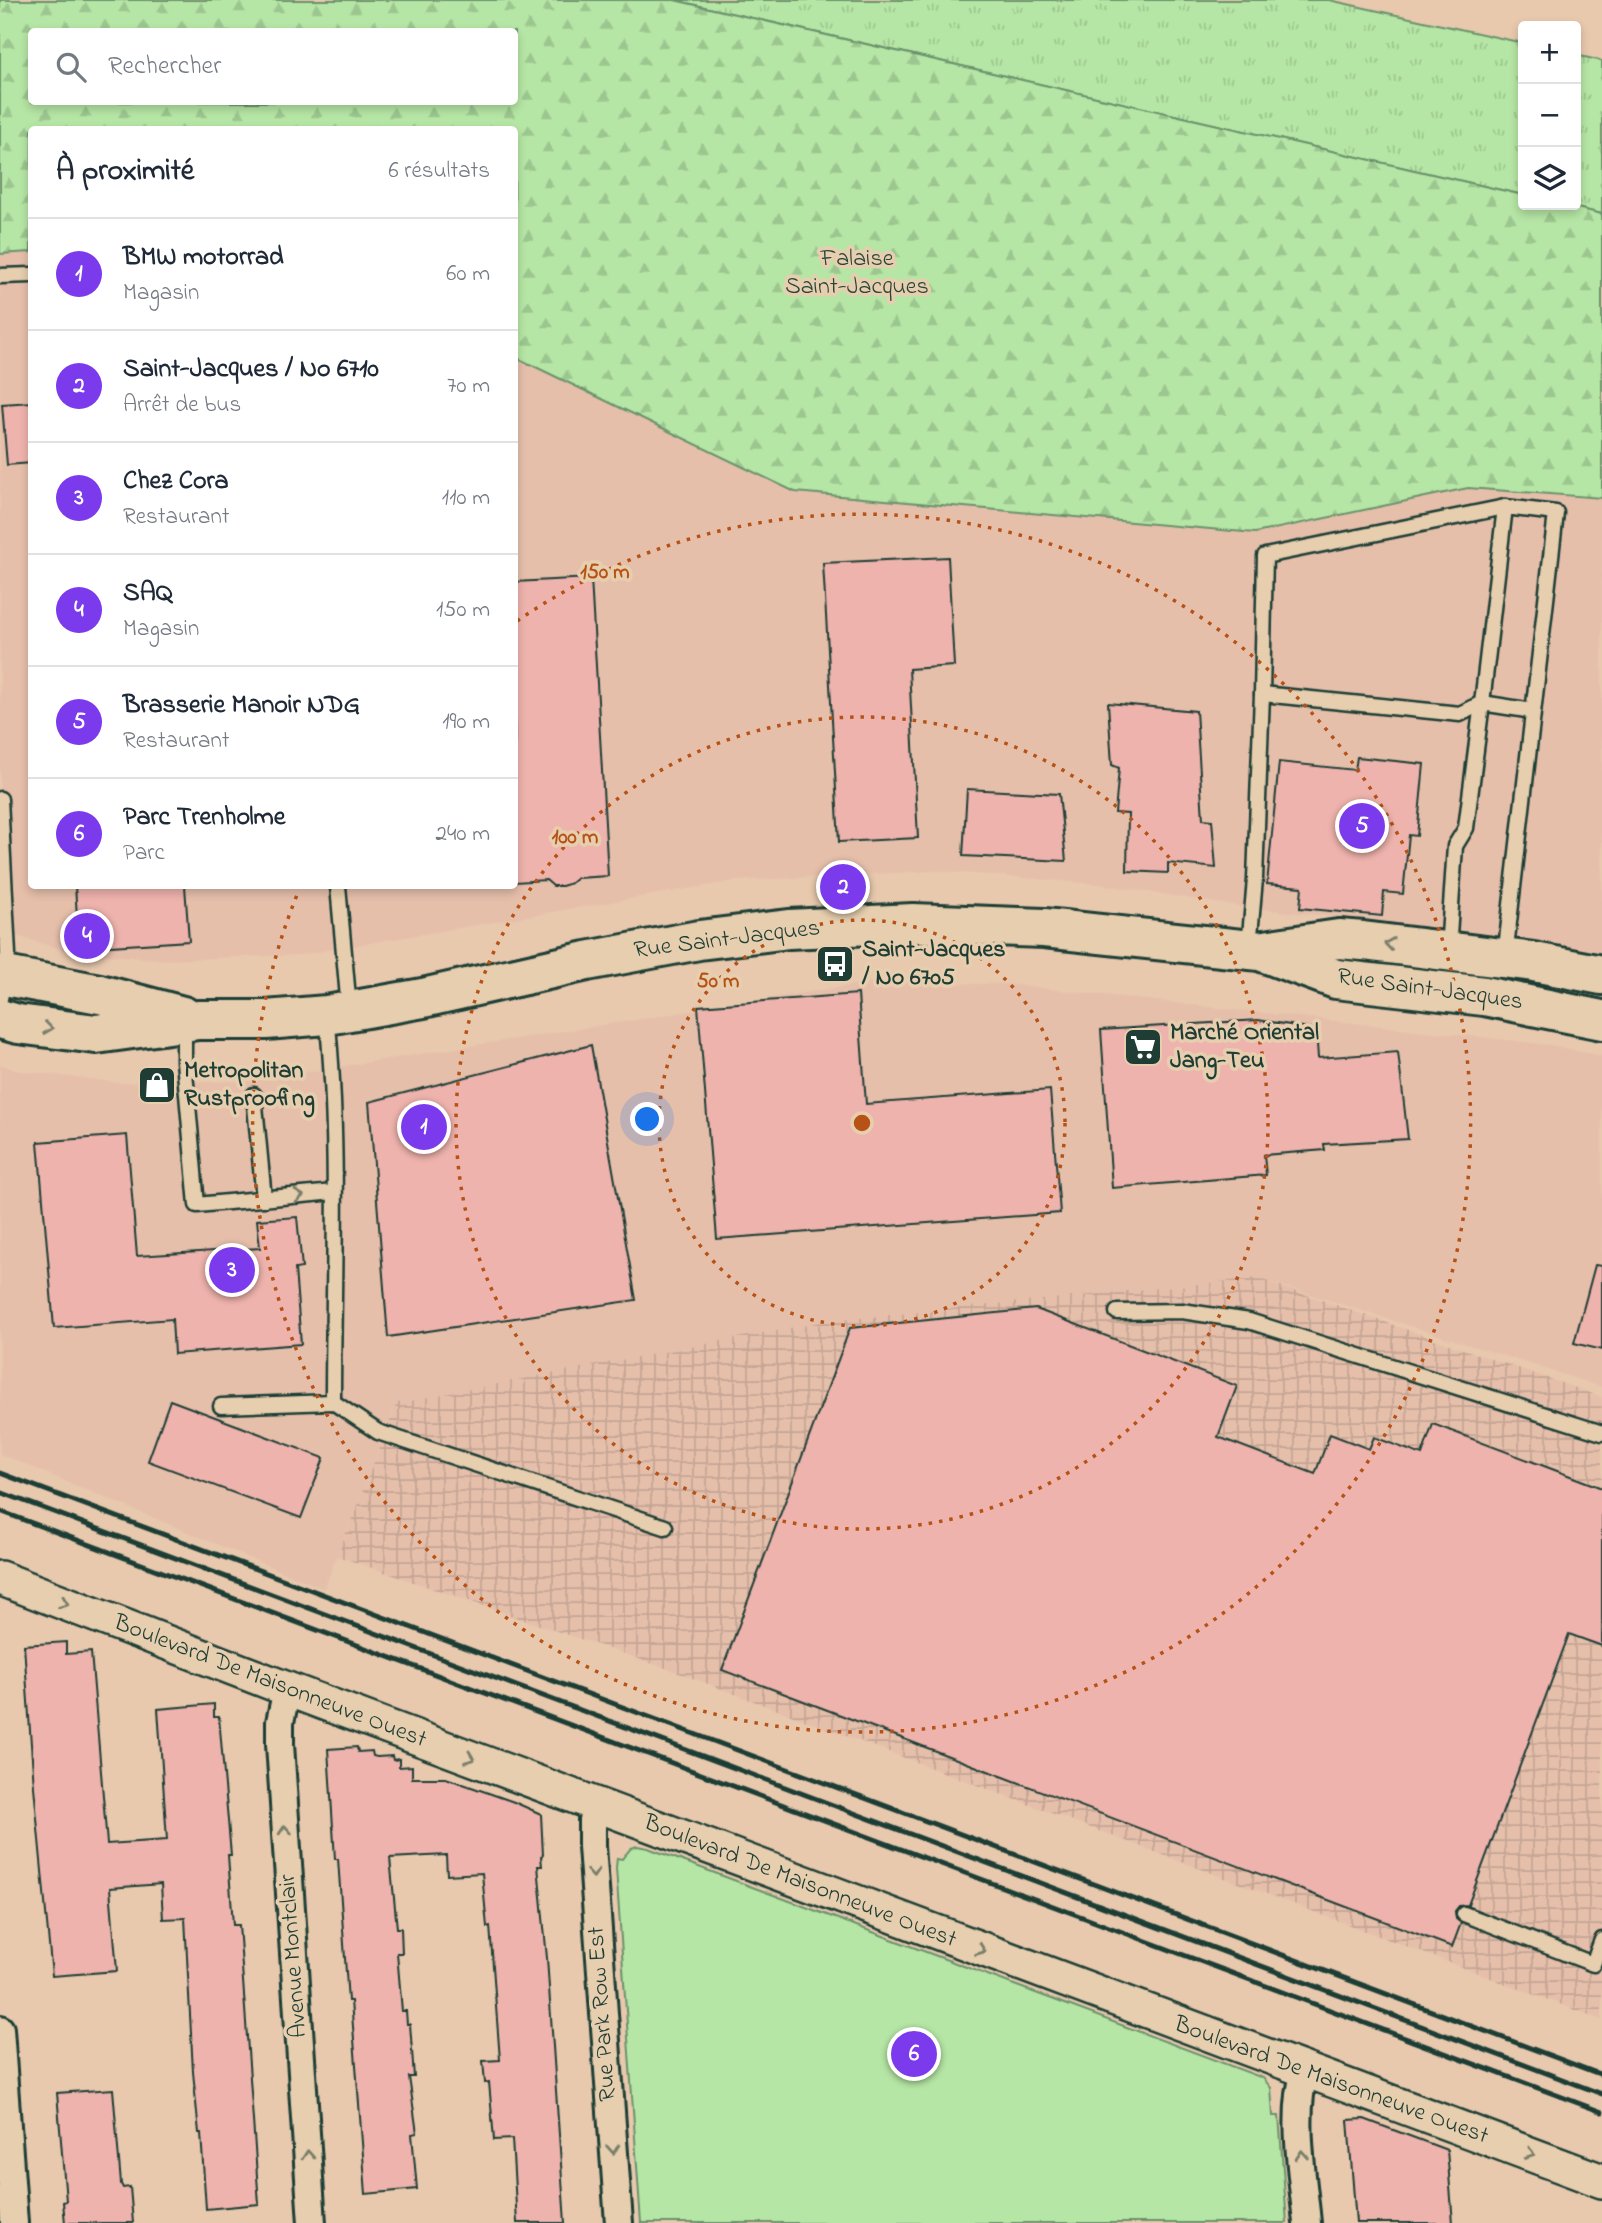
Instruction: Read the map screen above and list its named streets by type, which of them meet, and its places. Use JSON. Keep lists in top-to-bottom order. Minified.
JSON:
{"streets":{"main road":["Rue Saint-Jacques"],"street":["Boulevard De Maisonneuve Ouest","Avenue Montclair","Rue Park Row Est"]},"crossings":[["Boulevard De Maisonneuve Ouest","Avenue Montclair"],["Boulevard De Maisonneuve Ouest","Rue Park Row Est"]],"one_way":["Boulevard De Maisonneuve Ouest","Avenue Montclair","Rue Park Row Est"],"parks":["Falaise Saint-Jacques"],"places":{"bus stop":["Saint-Jacques / No 6705"],"supermarket":["Marché Oriental Jang-Teu"],"shop":["Metropolitan Rustproofing"]},"page":{"map_buttons":["+","−"],"search":"Rechercher","heading":["À proximité","6 résultats"],"list":[{"mark":"1","name":"BMW motorrad","note":"Magasin","value":"60 m"},{"mark":"2","name":"Saint-Jacques / No 6710","note":"Arrêt de bus","value":"70 m"},{"mark":"3","name":"Chez Cora","note":"Restaurant","value":"110 m"},{"mark":"4","name":"SAQ","note":"Magasin","value":"150 m"},{"mark":"5","name":"Brasserie Manoir NDG","note":"Restaurant","value":"190 m"},{"mark":"6","name":"Parc Trenholme","note":"Parc","value":"240 m"}],"pins":["5","2","4","1","3","6"]},"rings":["150 m","100 m","50 m"]}
